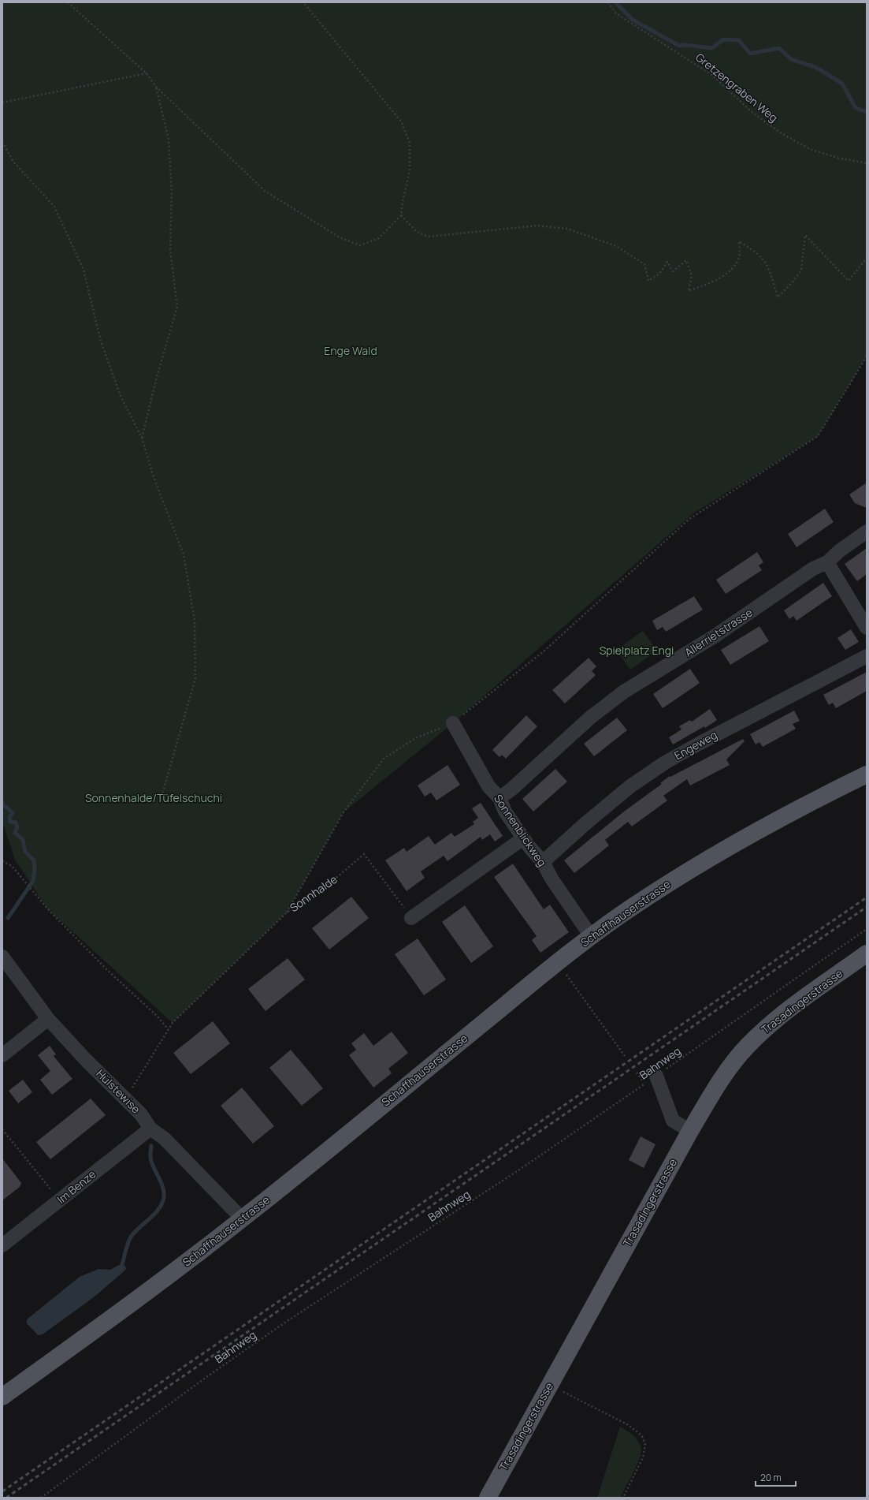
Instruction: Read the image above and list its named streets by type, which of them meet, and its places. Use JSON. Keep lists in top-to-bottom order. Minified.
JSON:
{"streets":{"main road":["Schaffhauserstrasse","Trasadingerstrasse"],"street":["Allerrietstrasse","Engeweg","Sonnenblickweg","Hülstewise","Im Benze"],"path":["Gretzengraben Weg","Sonnhalde","Bahnweg"]},"crossings":[["Allerrietstrasse","Sonnenblickweg"],["Engeweg","Sonnenblickweg"],["Sonnenblickweg","Schaffhauserstrasse"],["Sonnhalde","Hülstewise"],["Schaffhauserstrasse","Hülstewise"],["Hülstewise","Im Benze"]],"parks":["Enge Wald","Spielplatz Engi","Sonnenhalde/Tüfelschuchi"],"scale_bar":"20 m"}
